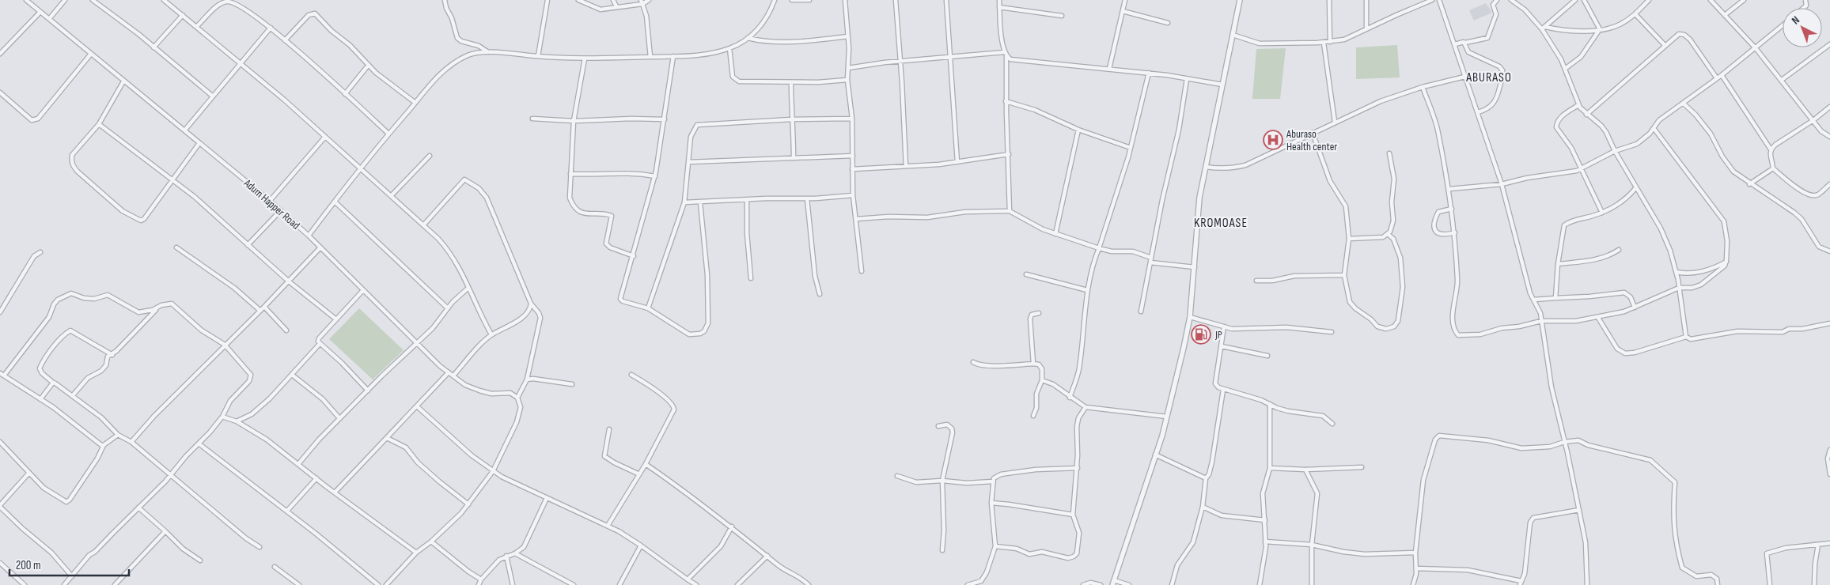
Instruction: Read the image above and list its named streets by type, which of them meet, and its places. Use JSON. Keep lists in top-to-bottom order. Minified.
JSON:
{"streets":{"street":["Adum Happer Road"]},"districts":["ABURASO","KROMOASE"],"places":{"hospital":["Aburaso Health center"],"fuel station":["JP"]},"scale_bar":"200 m","north":"top left"}
